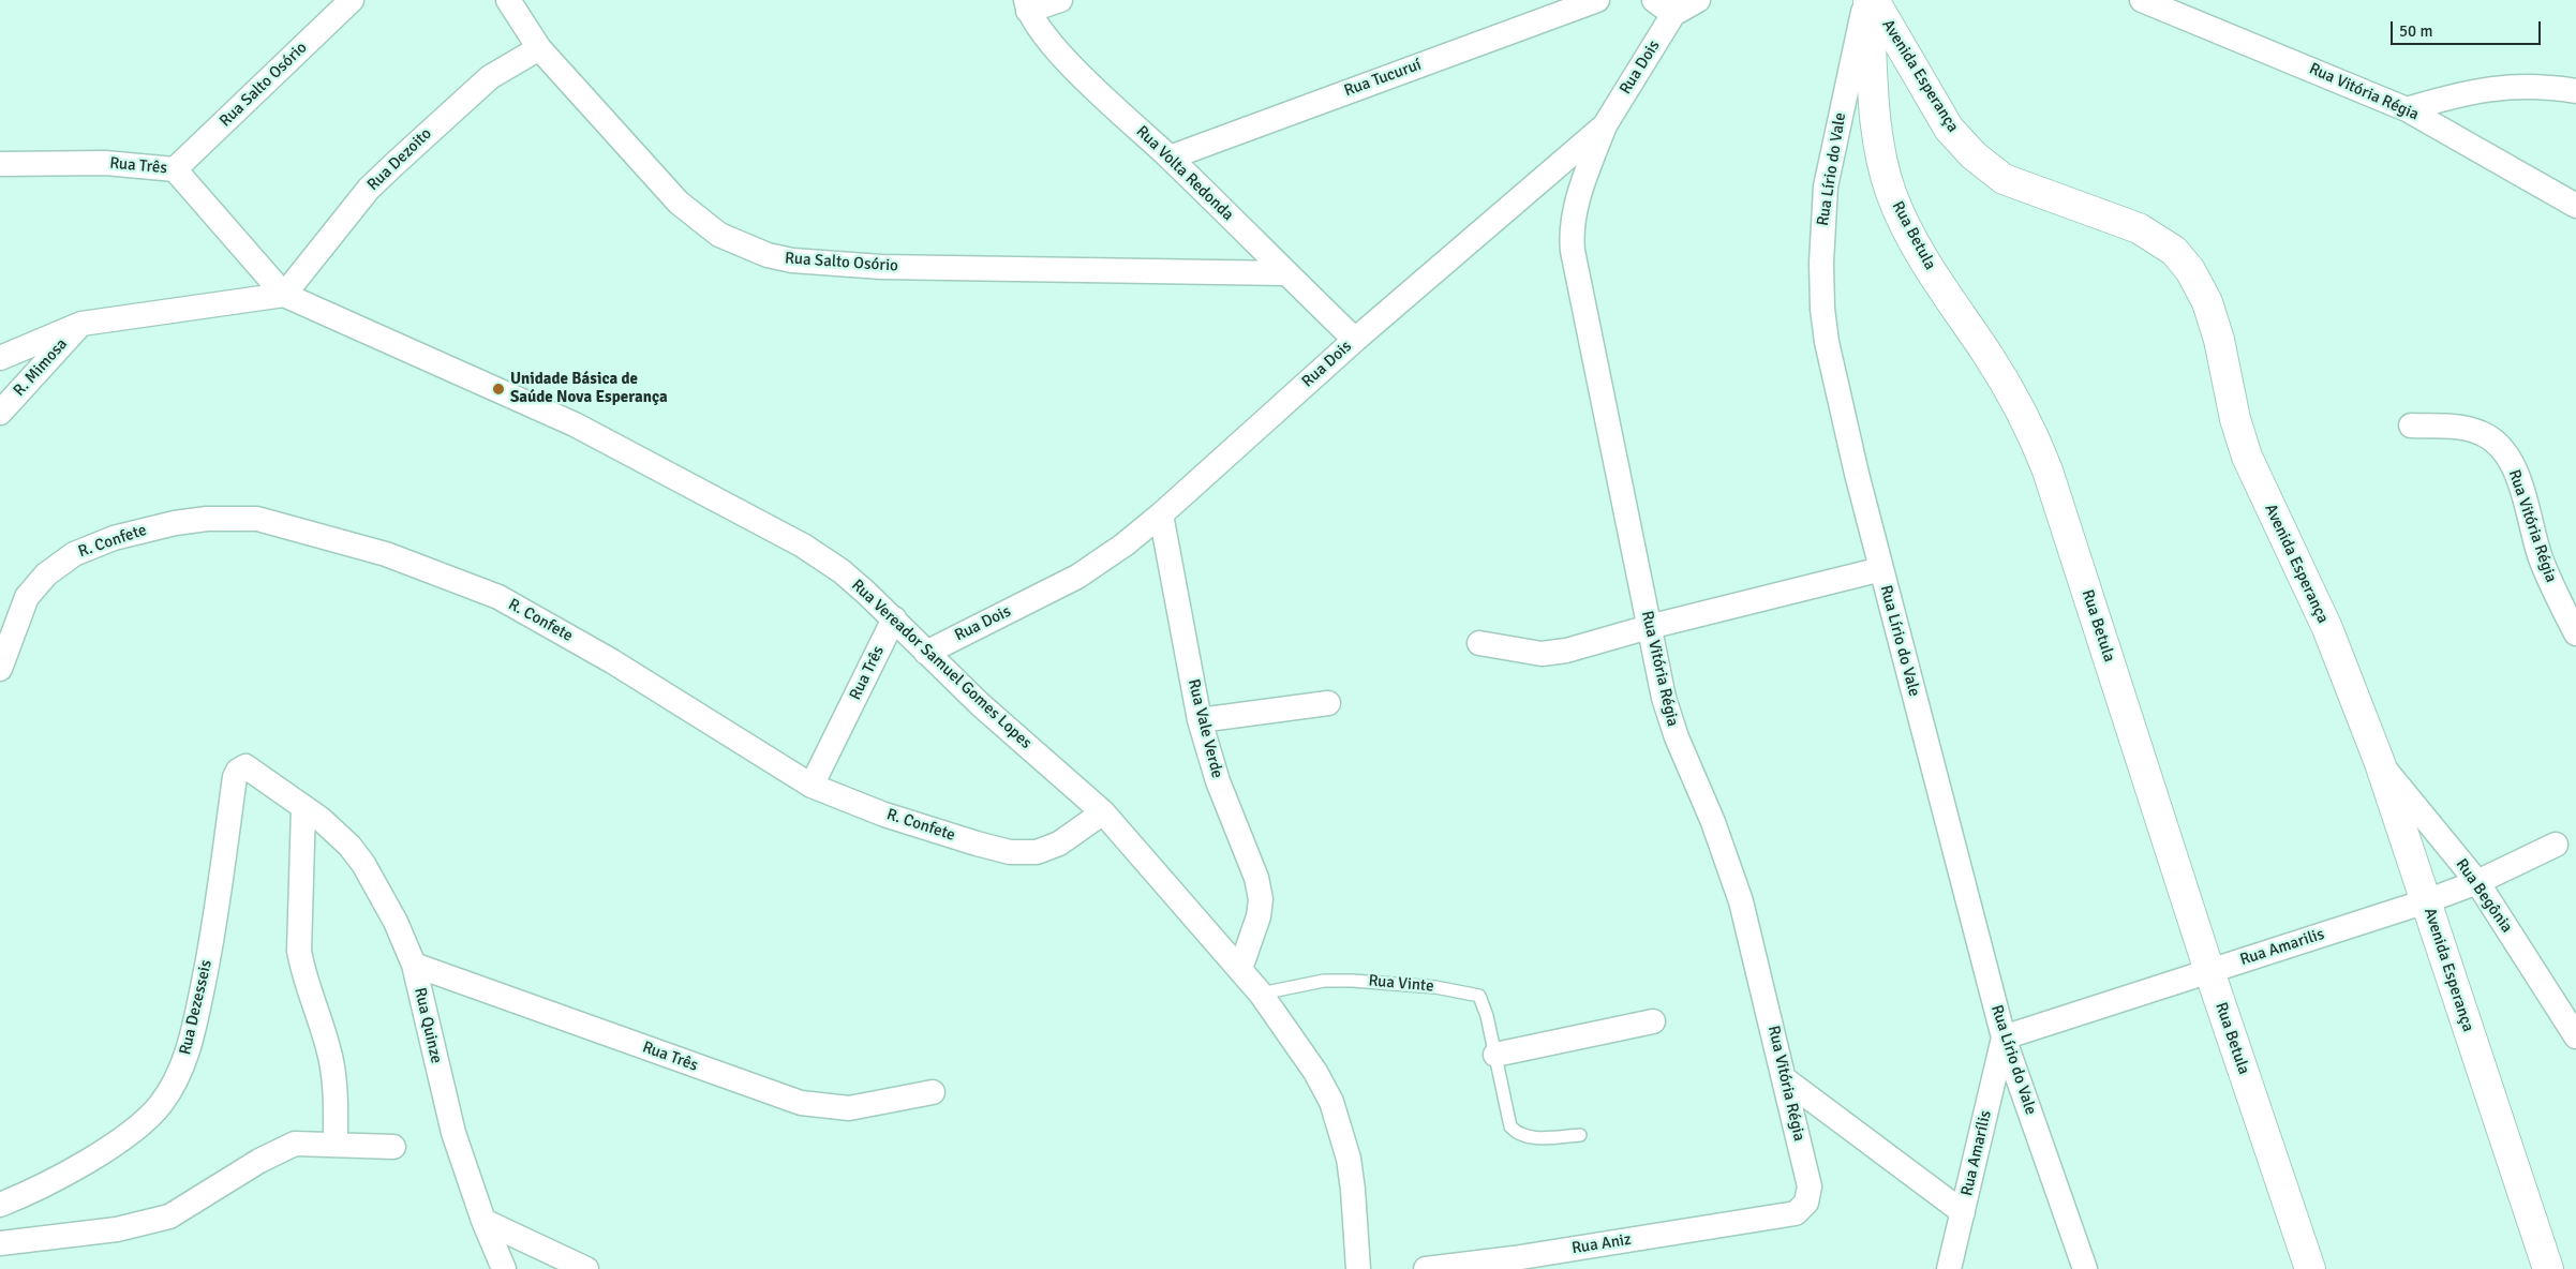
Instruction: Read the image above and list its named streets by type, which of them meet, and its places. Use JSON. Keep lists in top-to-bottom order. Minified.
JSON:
{"streets":{"street":["Rua Dois","Avenida Esperança","Rua Tucuruí","Rua Salto Osório","Rua Vitória Régia","Rua Dezoito","Rua Três","Rua Lírio do Vale","Rua Volta Redonda","Rua Betula","R. Mimosa","R. Confete","Rua Vereador Samuel Gomes Lopes","Rua Vale Verde","Rua Begônia","Rua Amarilis","Rua Dezesseis","Rua Quinze","Rua Amarílis","Rua Aniz"],"lane":["Rua Vinte"]},"crossings":[["Rua Dois","Rua Vitória Régia"],["Rua Dois","Rua Volta Redonda"],["Rua Dois","Rua Vereador Samuel Gomes Lopes"],["Rua Dois","Rua Vale Verde"],["Avenida Esperança","Rua Begônia"],["Avenida Esperança","Rua Amarilis"],["Rua Tucuruí","Rua Volta Redonda"],["Rua Salto Osório","Rua Dezoito"],["Rua Salto Osório","Rua Três"],["Rua Salto Osório","Rua Volta Redonda"],["Rua Vitória Régia","Rua Aniz"],["Rua Dezoito","Rua Três"],["Rua Dezoito","Rua Vereador Samuel Gomes Lopes"],["Rua Três","R. Confete"],["Rua Três","Rua Vereador Samuel Gomes Lopes"],["Rua Três","Rua Quinze"],["Rua Lírio do Vale","Rua Betula"],["Rua Lírio do Vale","Rua Amarilis"],["Rua Lírio do Vale","Rua Amarílis"],["Rua Betula","Rua Amarilis"],["R. Confete","Rua Vereador Samuel Gomes Lopes"],["Rua Vereador Samuel Gomes Lopes","Rua Vale Verde"],["Rua Vereador Samuel Gomes Lopes","Rua Vinte"],["Rua Begônia","Rua Amarilis"],["Rua Amarilis","Rua Amarílis"],["Rua Dezesseis","Rua Quinze"]],"places":["Unidade Básica de Saúde Nova Esperança"],"scale_bar":"50 m"}
